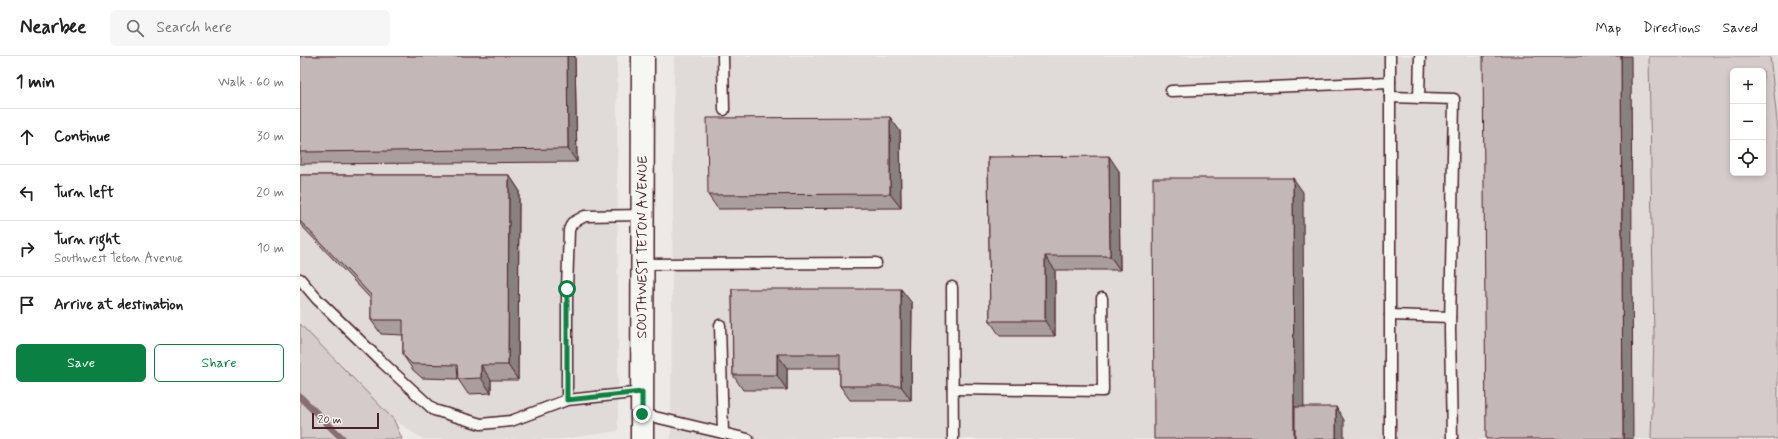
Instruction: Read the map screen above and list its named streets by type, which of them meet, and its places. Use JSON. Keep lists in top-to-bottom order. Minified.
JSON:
{"streets":{"street":["SOUTHWEST TETON AVENUE"]},"scale_bar":"20 m","page":{"header":"Nearbee","search":"Search here","nav":["Map","Directions","Saved"],"heading":["1 min","Walk · 60 m"],"map_buttons":["+","−"],"list":[["Continue","30 m"],["Turn left","20 m"],["Turn right","Southwest Teton Avenue","10 m"],"Arrive at destination"],"buttons":["Save","Share"],"scale":"20 m"}}
